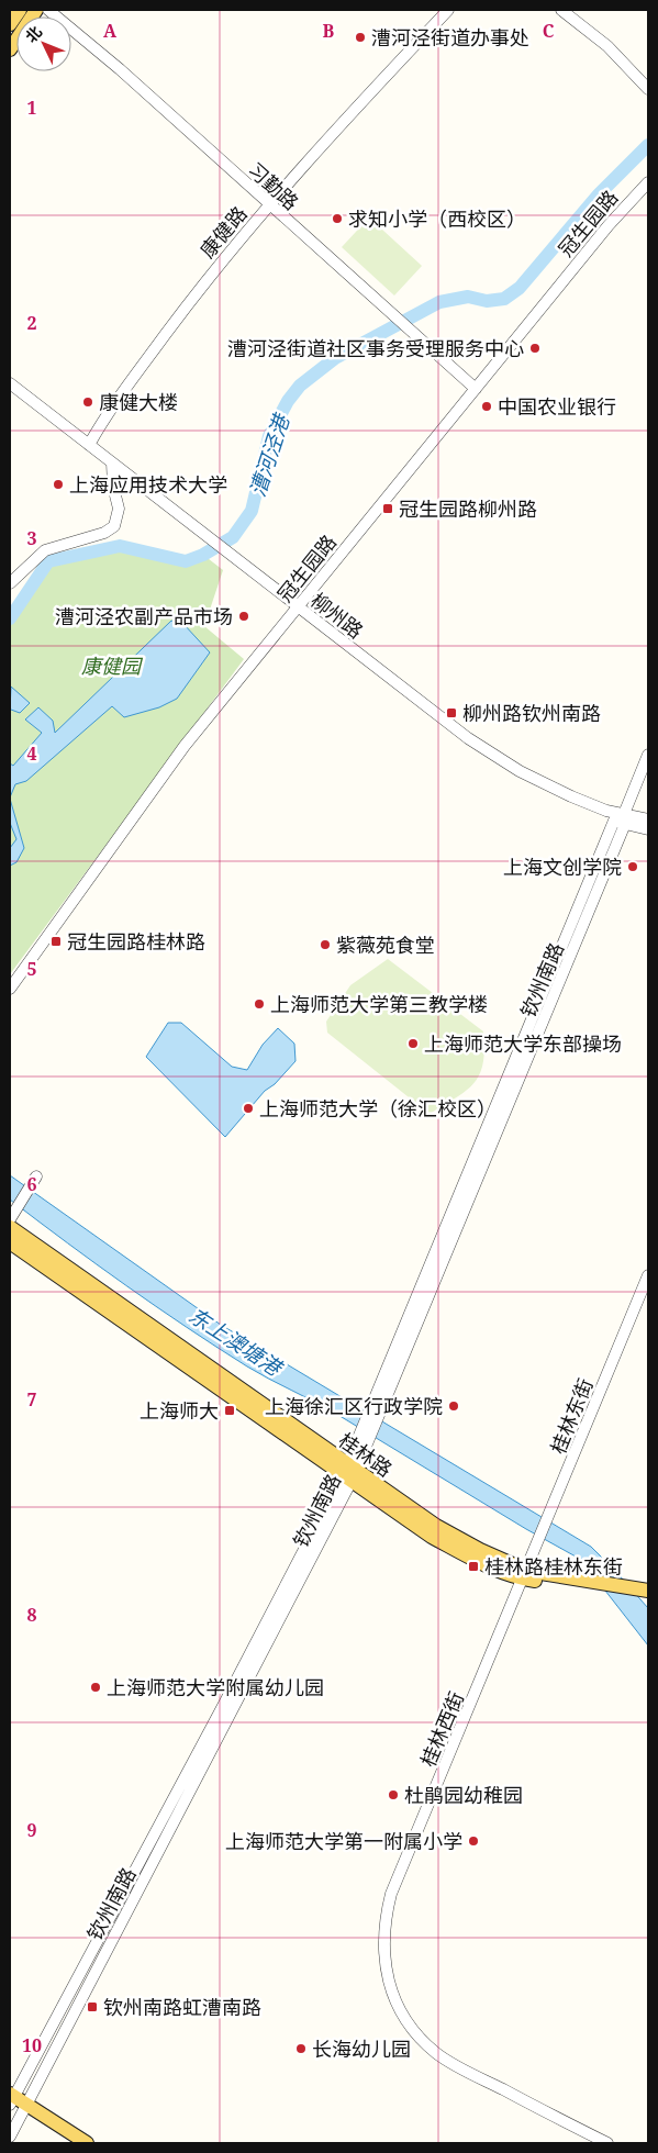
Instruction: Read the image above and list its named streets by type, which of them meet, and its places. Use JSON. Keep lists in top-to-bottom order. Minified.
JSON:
{"streets":{"main road":["桂林路"],"street":["习勤路","冠生园路","康健路","柳州路","钦州南路","桂林东街","桂林西街"]},"crossings":[["习勤路","冠生园路"],["习勤路","康健路"],["冠生园路","柳州路"],["康健路","柳州路"],["柳州路","钦州南路"],["钦州南路","桂林路"],["桂林东街","桂林路"],["桂林东街","桂林西街"],["桂林路","桂林西街"]],"water":["漕河泾港","东上澳塘港"],"parks":["康健园"],"places":{"other":["漕河泾街道办事处","求知小学（西校区）","漕河泾街道社区事务受理服务中心","康健大楼","中国农业银行","上海应用技术大学","漕河泾农副产品市场","上海文创学院","紫薇苑食堂","上海师范大学第三教学楼","上海师范大学东部操场","上海师范大学（徐汇校区）","上海徐汇区行政学院","上海师范大学附属幼儿园","杜鹃园幼稚园","上海师范大学第一附属小学","长海幼儿园"],"transit":["冠生园路柳州路","柳州路钦州南路","冠生园路桂林路","上海师大","桂林路桂林东街","钦州南路虹漕南路"]},"north":"top left","grid":{"columns":["A","B","C"],"rows":["1","2","3","4","5","6","7","8","9","10"]}}
